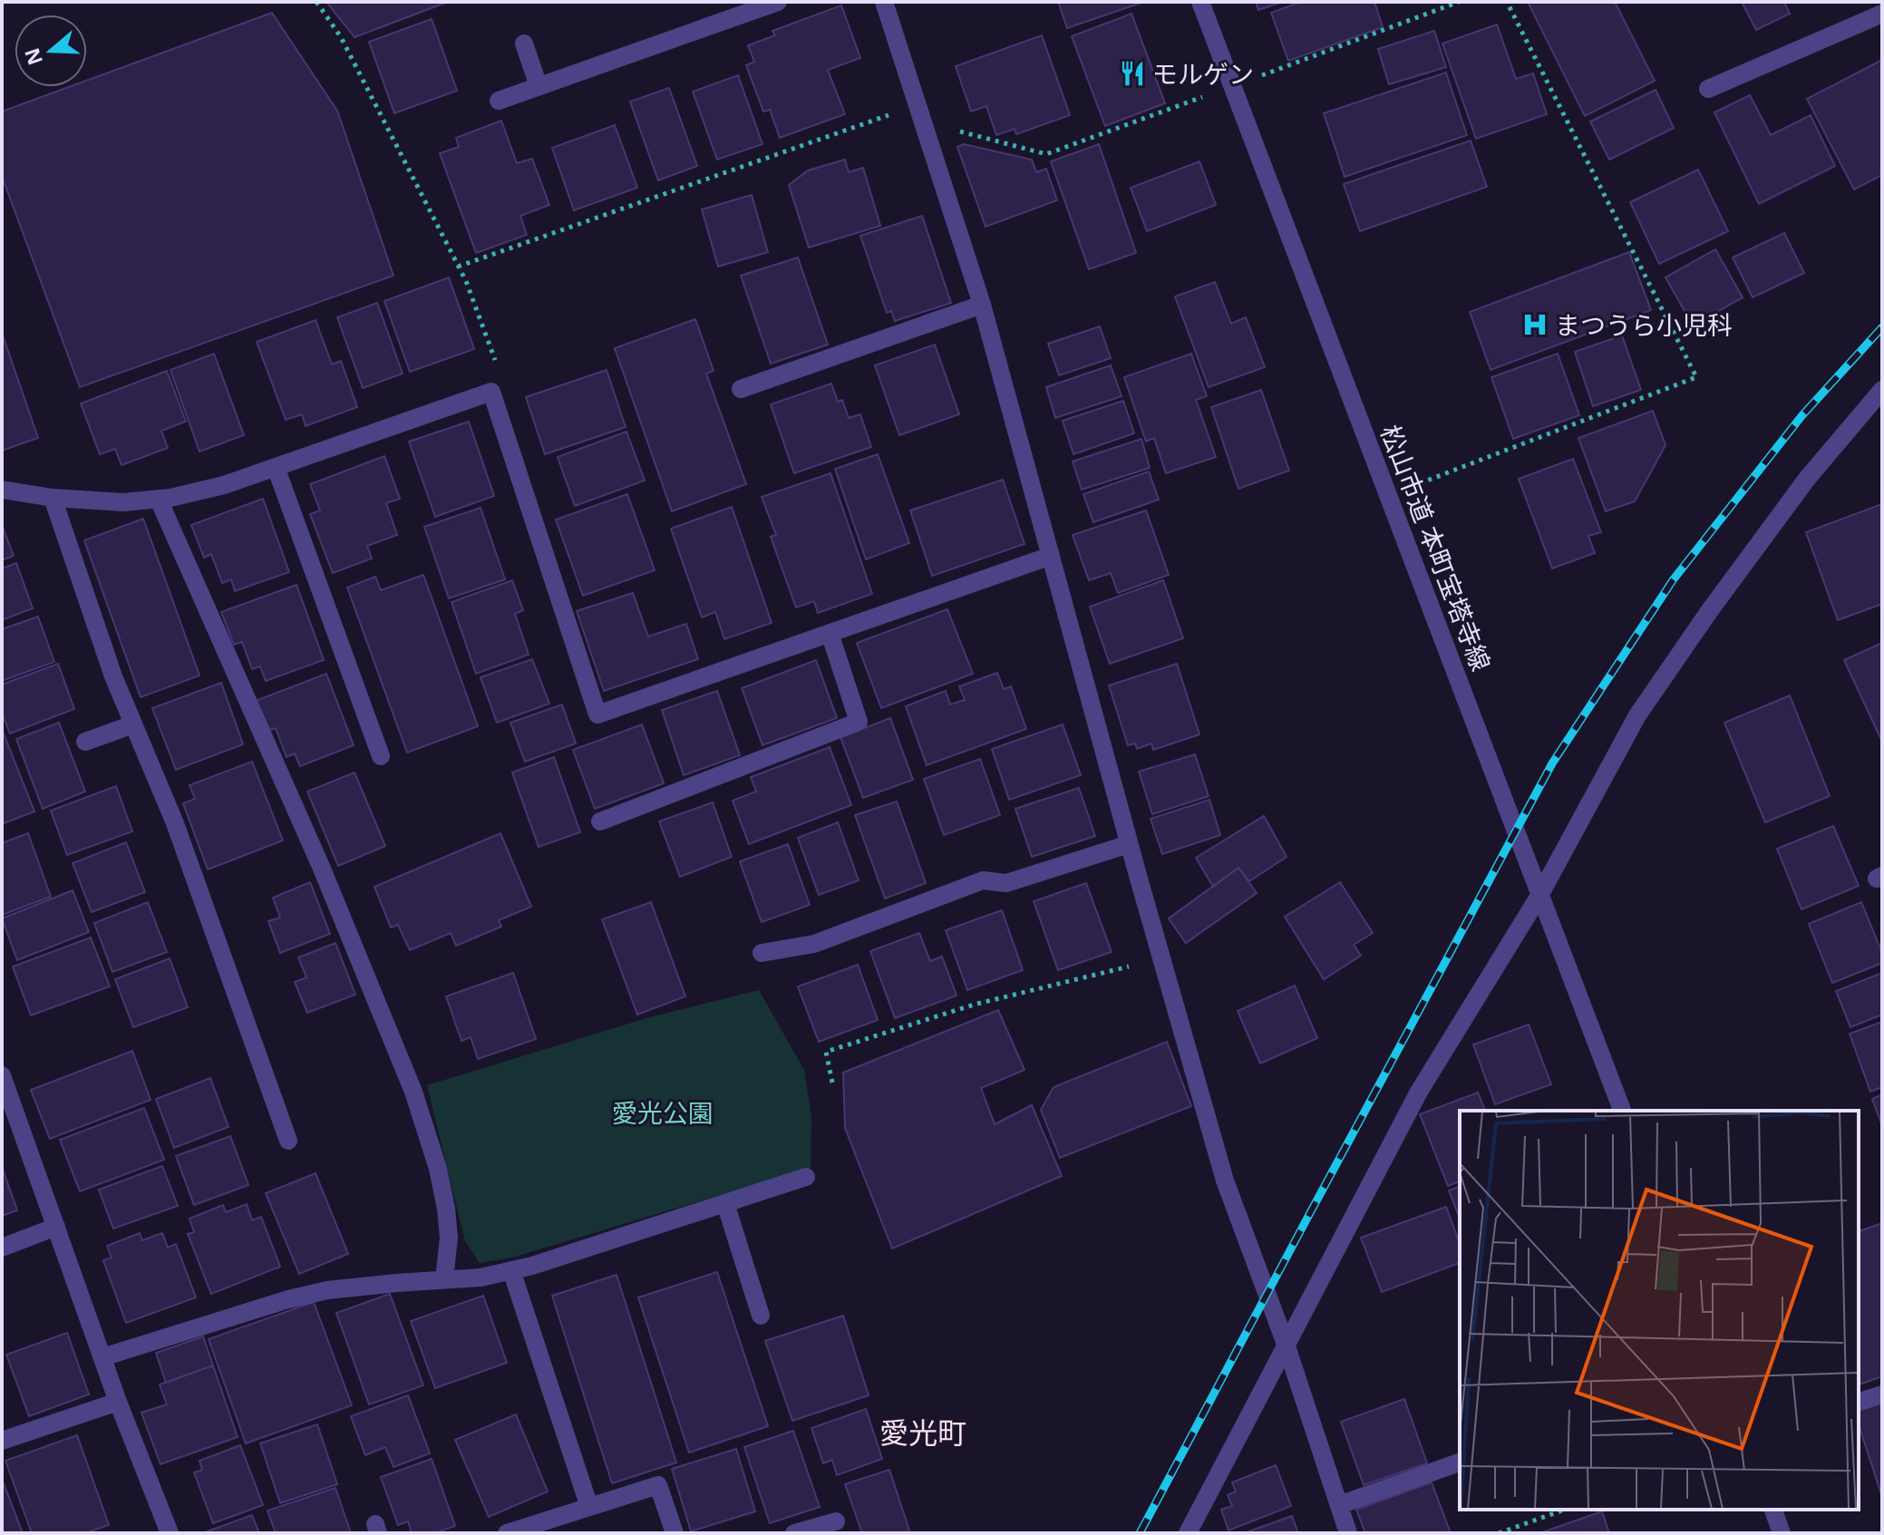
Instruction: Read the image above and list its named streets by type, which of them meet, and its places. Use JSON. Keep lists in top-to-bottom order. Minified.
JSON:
{"streets":{"street":["松山市道 本町宝塔寺線"]},"districts":["愛光町"],"parks":["愛光公園"],"places":{"restaurant":["モルゲン"],"hospital":["まつうら小児科"]},"north":"left"}
